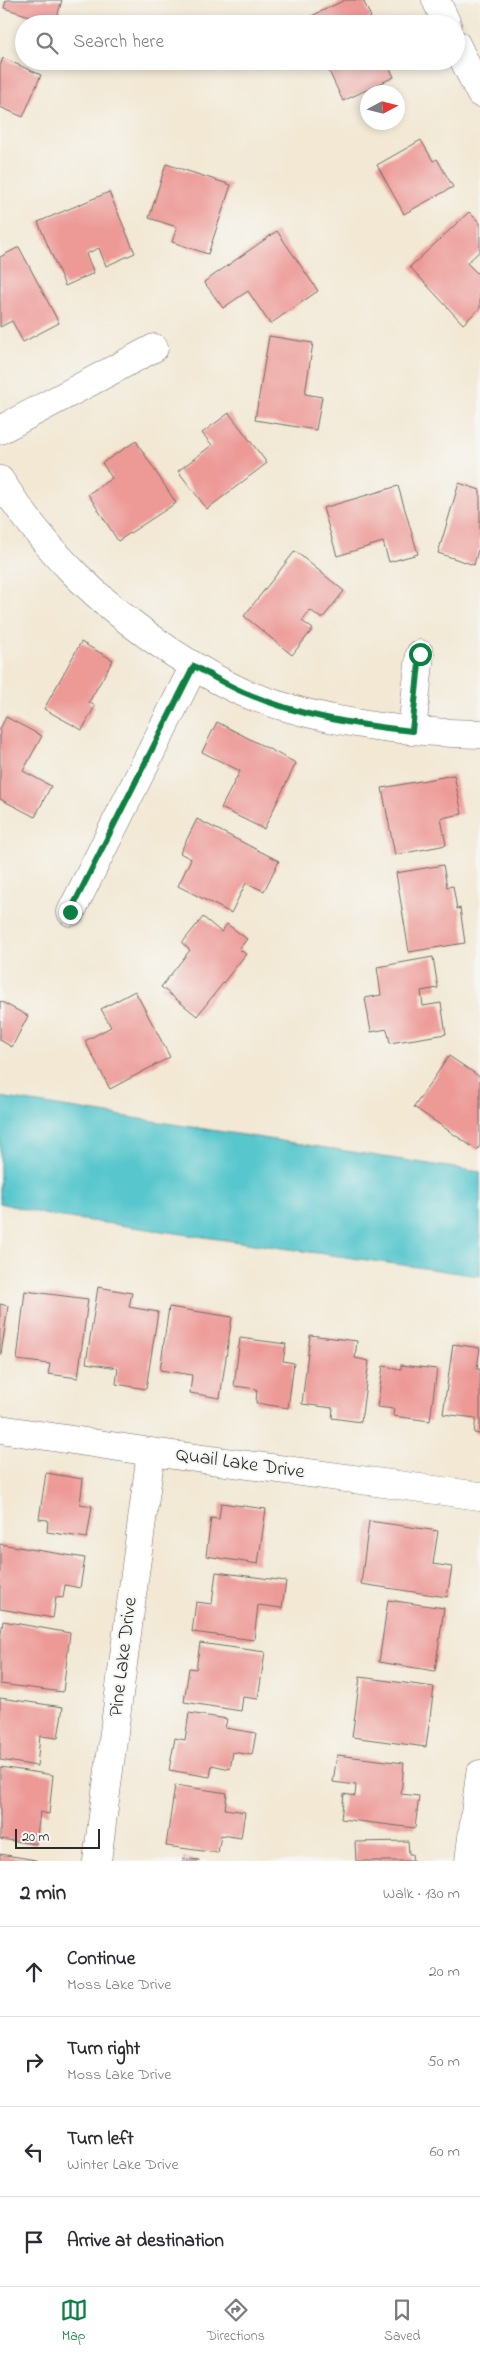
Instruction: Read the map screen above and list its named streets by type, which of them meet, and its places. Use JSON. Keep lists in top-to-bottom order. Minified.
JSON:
{"streets":{"street":["Quail Lake Drive","Pine Lake Drive"]},"crossings":[["Quail Lake Drive","Pine Lake Drive"]],"scale_bar":"20 m","north":"right","page":{"search":"Search here","scale":"20 m","heading":["2 min","Walk · 130 m"],"list":[["Continue","Moss Lake Drive","20 m"],["Turn right","Moss Lake Drive","50 m"],["Turn left","Winter Lake Drive","60 m"],"Arrive at destination"],"nav":["Map","Directions","Saved"]}}
